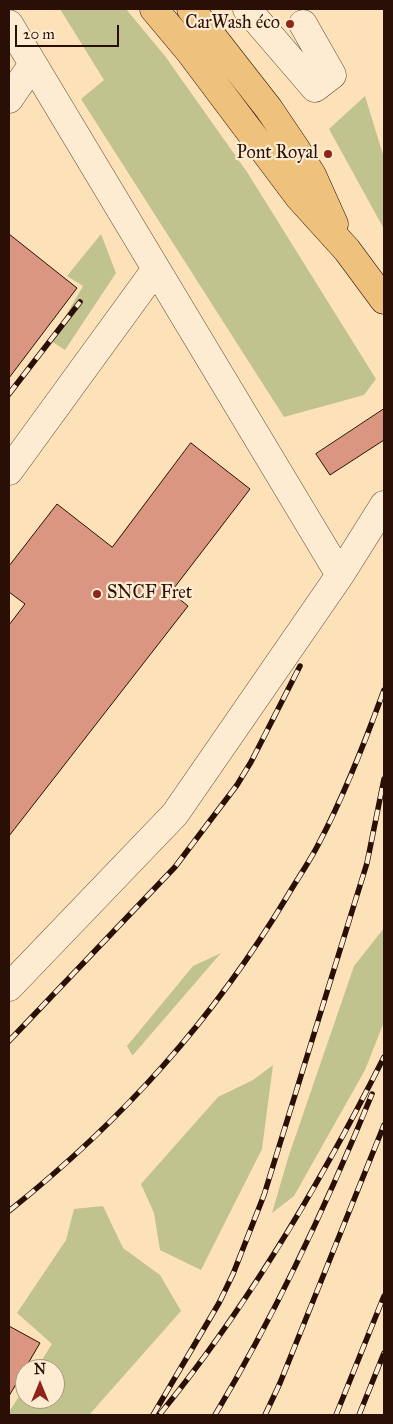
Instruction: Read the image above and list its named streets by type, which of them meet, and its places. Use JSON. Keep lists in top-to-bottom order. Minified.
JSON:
{"places":["CarWash éco","Pont Royal","SNCF Fret"],"scale_bar":"20 m","north":"top"}
